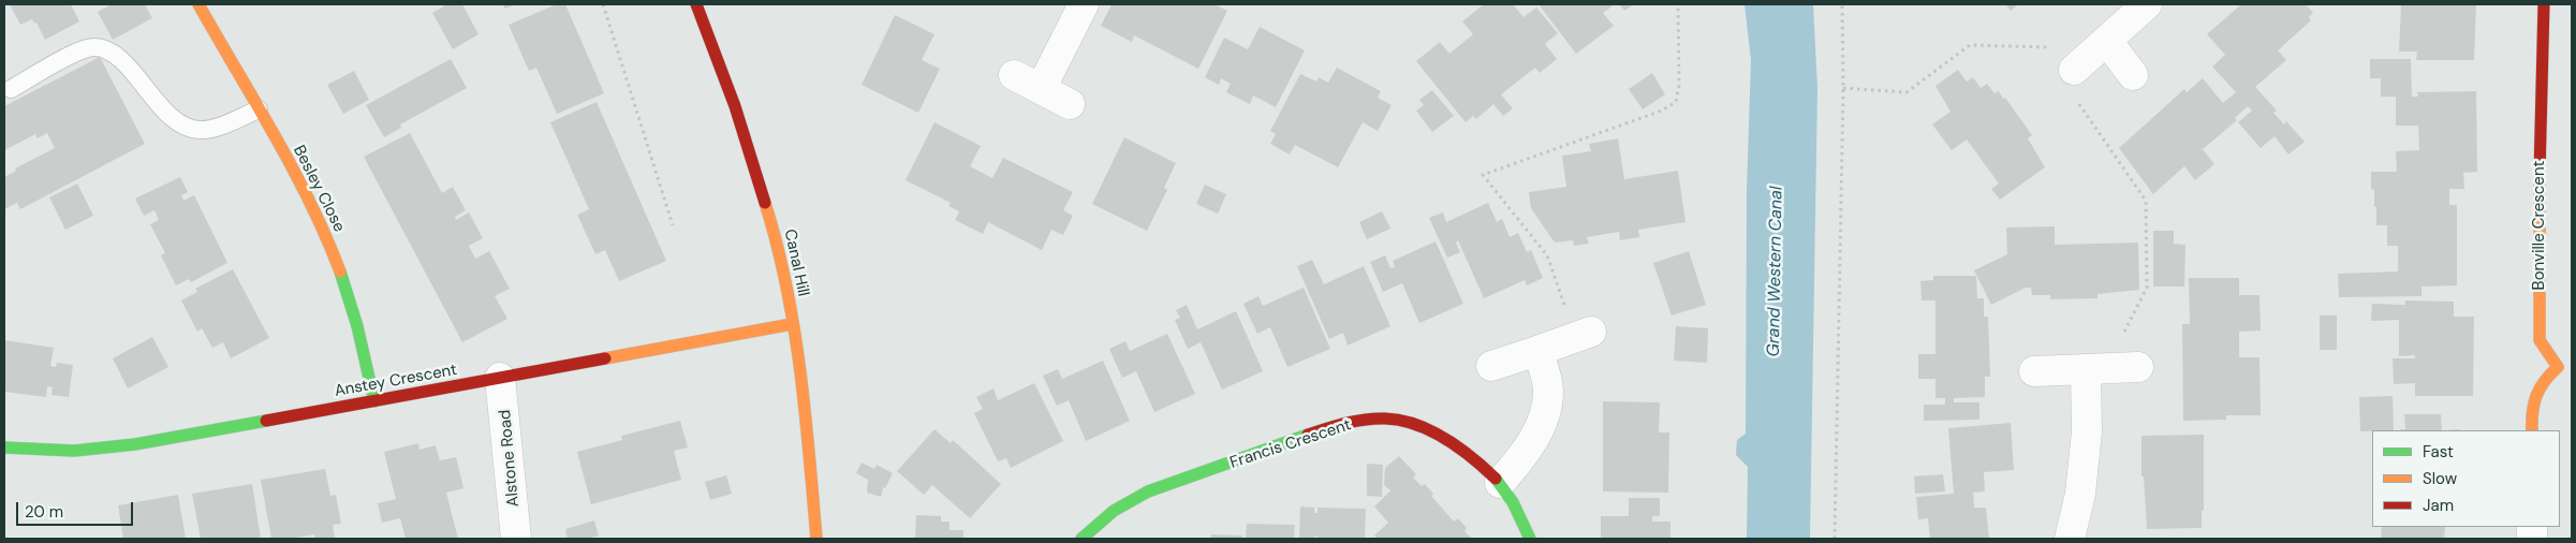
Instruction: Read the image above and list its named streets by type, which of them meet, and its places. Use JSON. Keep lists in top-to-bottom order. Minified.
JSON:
{"streets":{"street":["Besley Close","Bonville Crescent","Canal Hill","Anstey Crescent","Francis Crescent","Alstone Road"]},"crossings":[["Besley Close","Anstey Crescent"],["Canal Hill","Anstey Crescent"],["Anstey Crescent","Alstone Road"]],"water":["Grand Western Canal"],"legend":["Fast","Slow","Jam"],"scale_bar":"20 m"}
